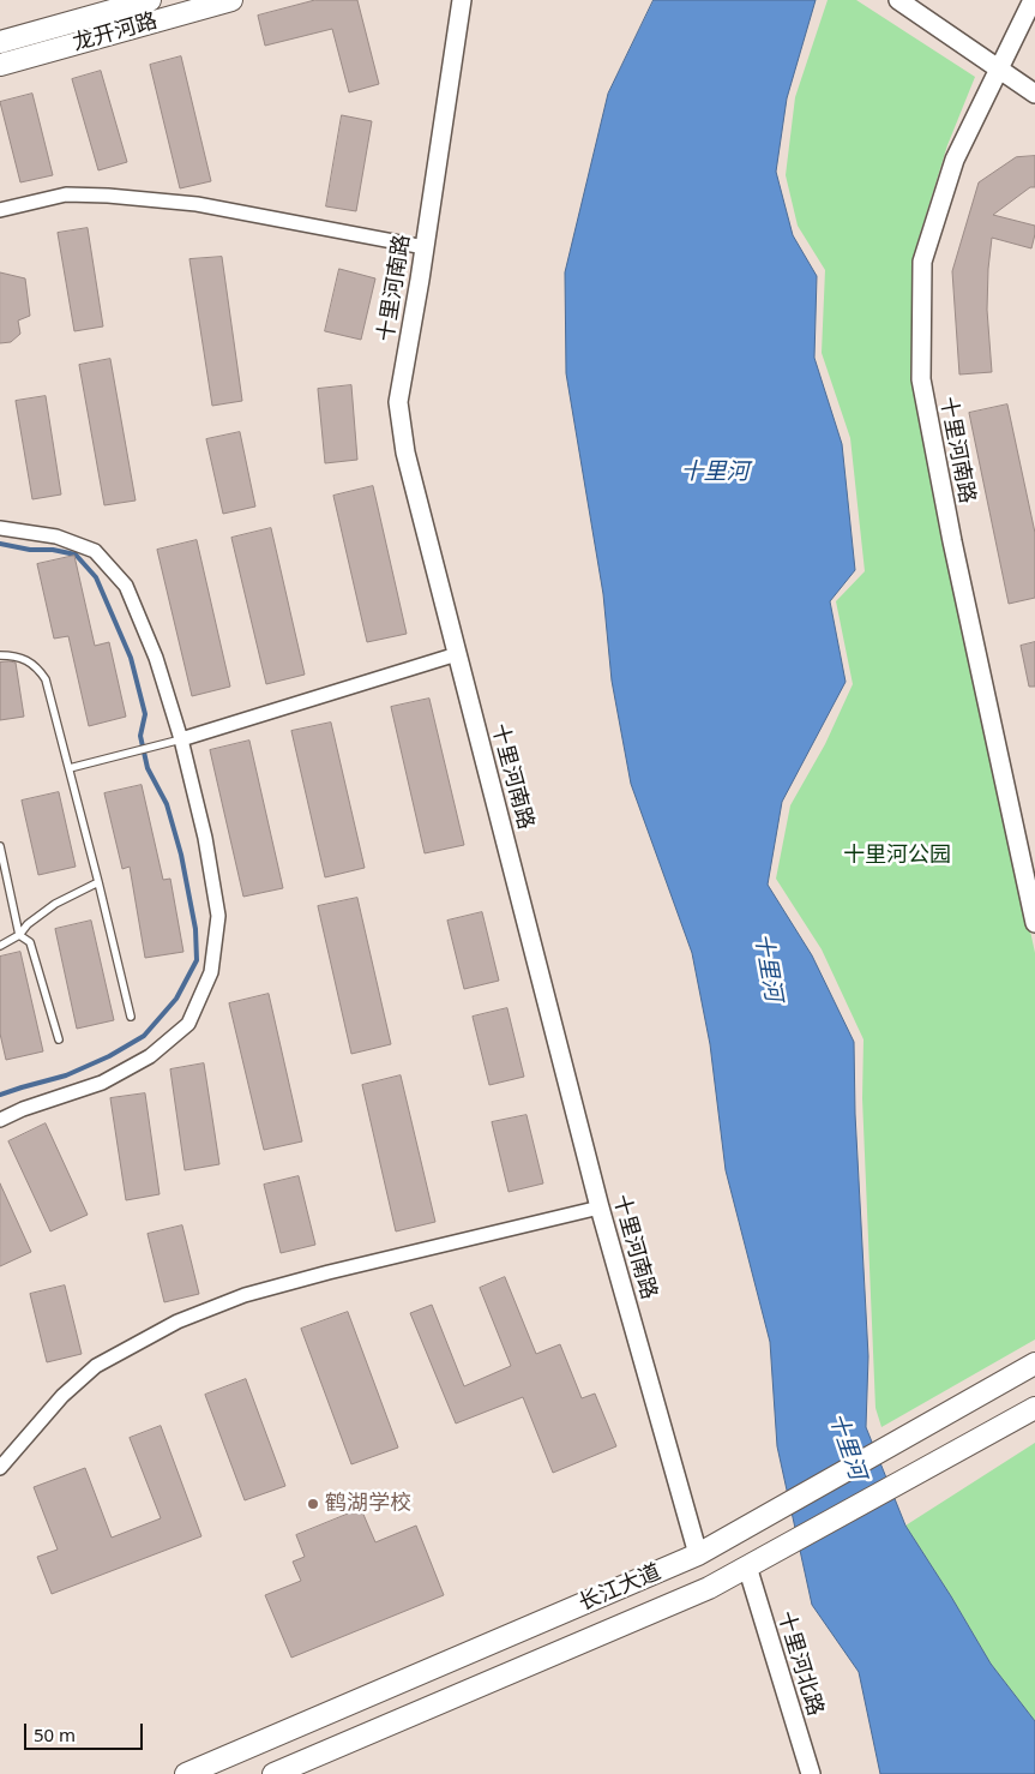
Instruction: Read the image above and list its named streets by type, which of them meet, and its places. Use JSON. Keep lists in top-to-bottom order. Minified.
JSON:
{"streets":{"main road":["龙开河路","长江大道"],"street":["十里河南路","十里河北路"]},"crossings":[["十里河南路","长江大道"],["长江大道","十里河北路"]],"water":["十里河"],"parks":["十里河公园"],"places":["鹤湖学校"],"scale_bar":"50 m"}
